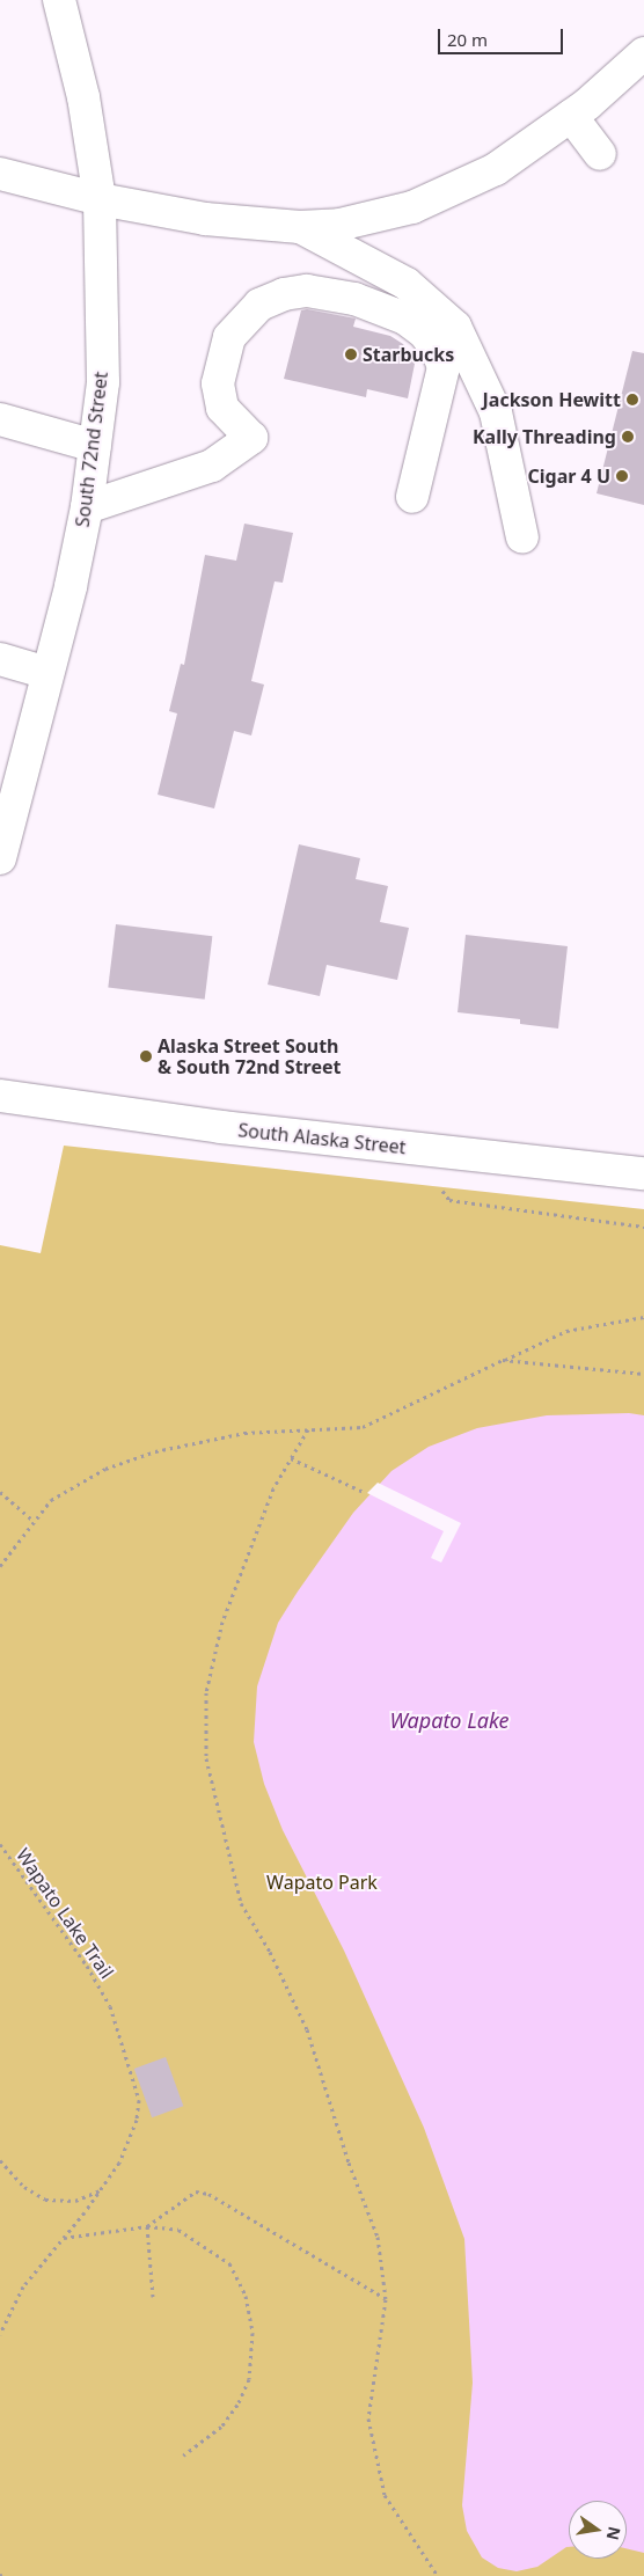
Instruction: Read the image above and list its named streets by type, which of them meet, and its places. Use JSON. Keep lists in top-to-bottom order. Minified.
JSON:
{"streets":{"main road":["South 72nd Street","South Alaska Street"],"path":["Wapato Lake Trail"]},"water":["Wapato Lake"],"parks":["Wapato Park"],"places":["Starbucks","Jackson Hewitt","Kally Threading","Cigar 4 U","Alaska Street South & South 72nd Street"],"scale_bar":"20 m","north":"right"}
